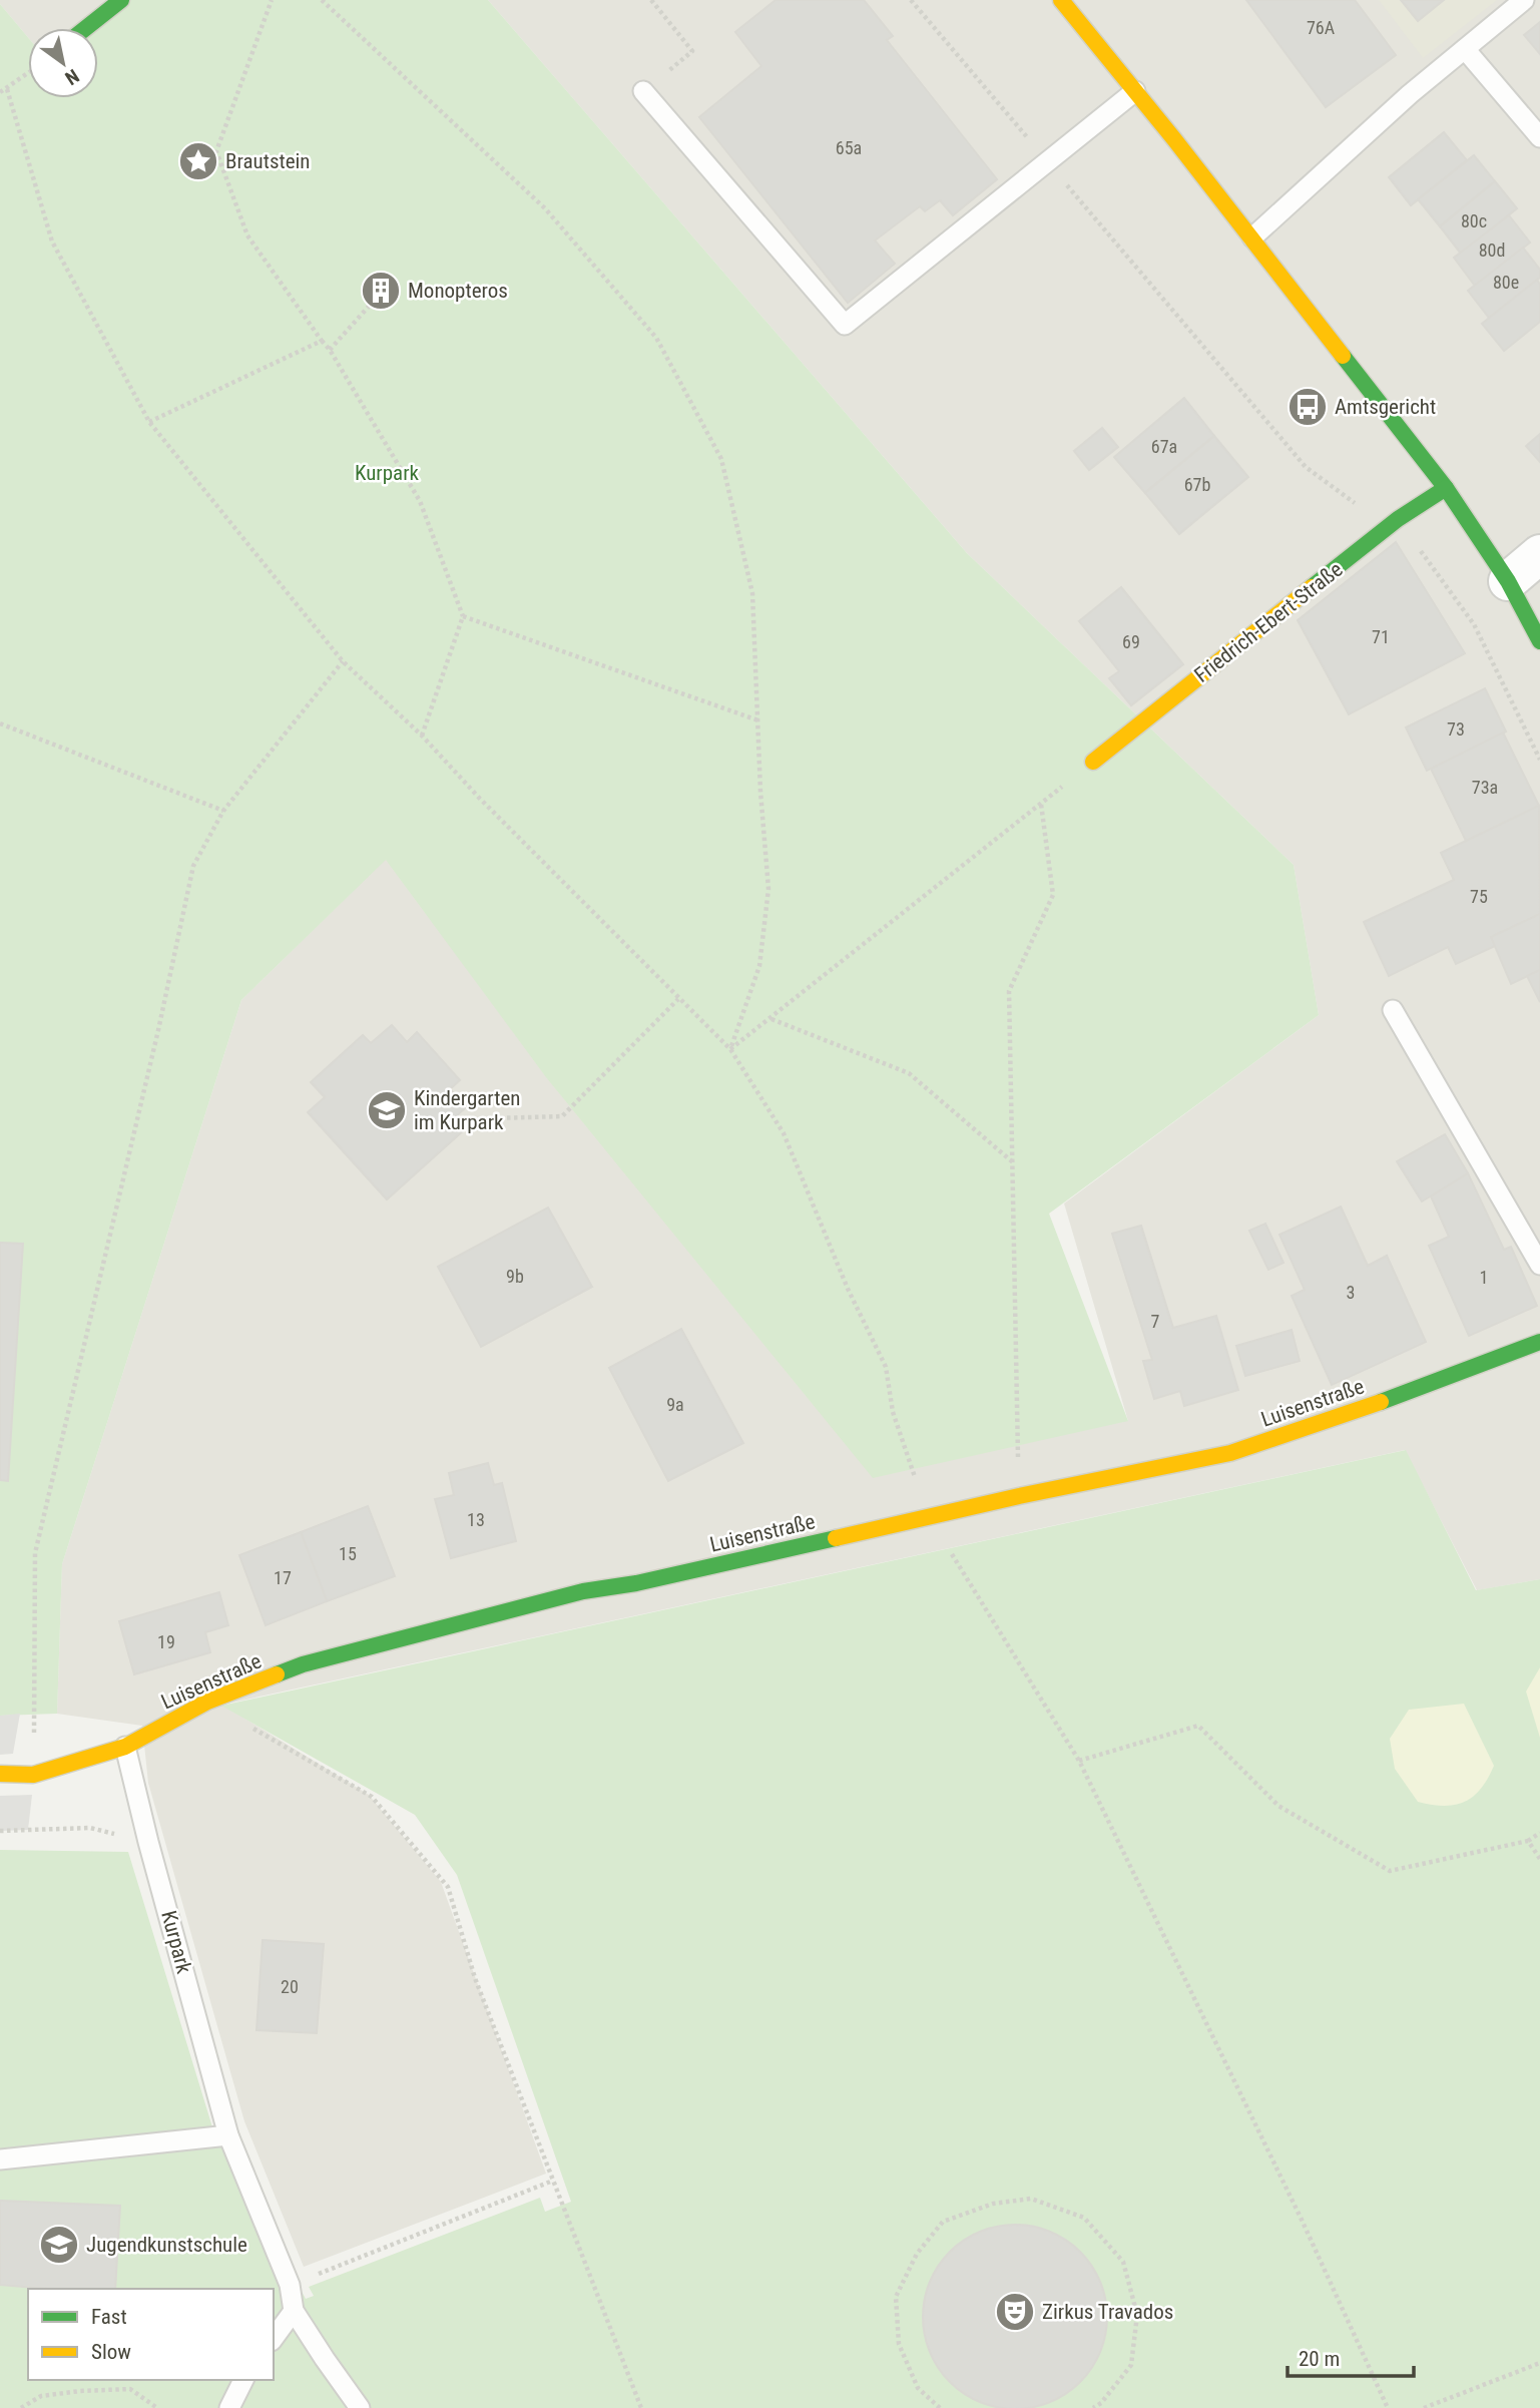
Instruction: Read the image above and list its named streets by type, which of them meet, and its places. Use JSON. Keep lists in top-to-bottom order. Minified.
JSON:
{"streets":{"street":["Friedrich-Ebert-Straße","Luisenstraße"],"lane":["Kurpark"]},"crossings":[["Luisenstraße","Kurpark"]],"parks":["Kurpark"],"places":{"place":["Brautstein"],"building":["Monopteros"],"bus stop":["Amtsgericht"],"school or university":["Kindergarten im Kurpark","Jugendkunstschule"],"theatre":["Zirkus Travados"]},"house_numbers":["76A","65a","80c","80d","80e","67a","67b","71","69","73","73a","75","9b","1","3","7","9a","13","15","17","19","20"],"legend":["Fast","Slow"],"scale_bar":"20 m","north":"bottom right"}
